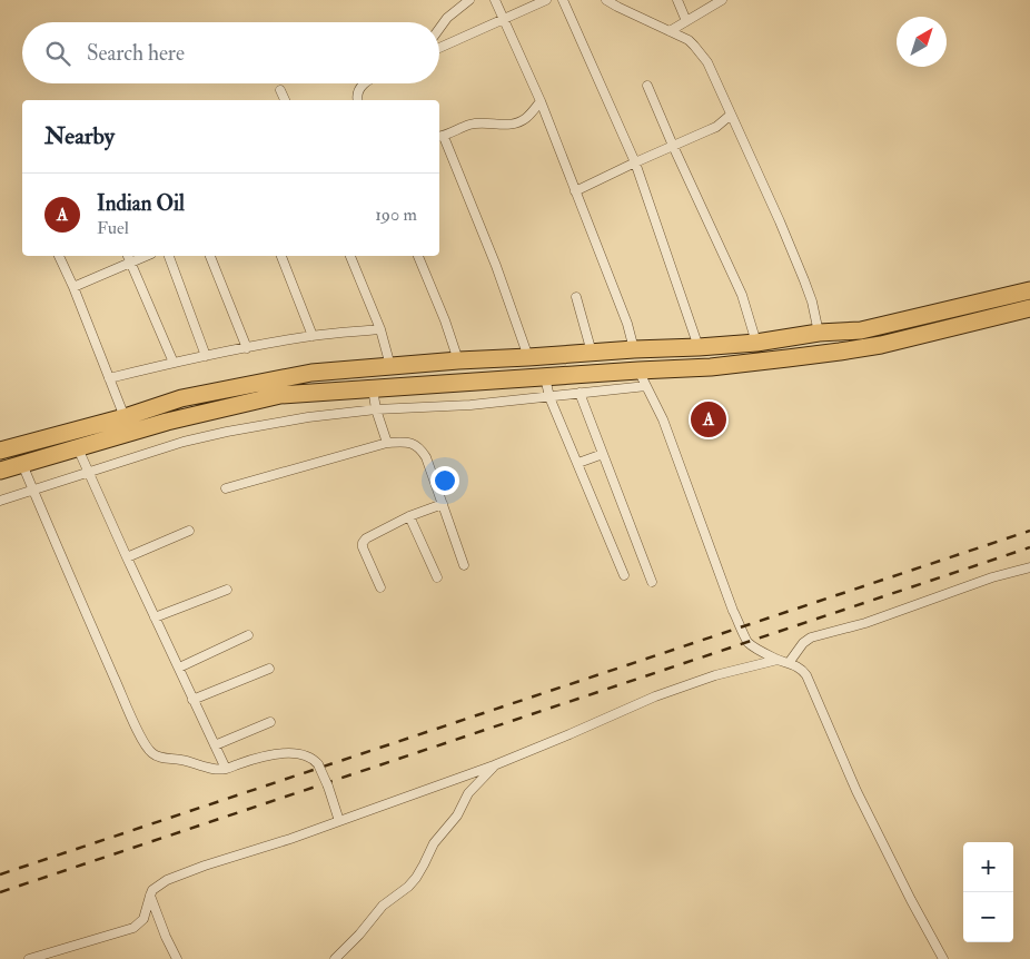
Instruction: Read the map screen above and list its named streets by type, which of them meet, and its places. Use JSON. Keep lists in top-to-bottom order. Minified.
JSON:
{"north":"top right","page":{"search":"Search here","heading":"Nearby","list":[{"mark":"A","name":"Indian Oil","note":"Fuel","value":"190 m"}],"pins":"A","map_buttons":["+","−"]}}
